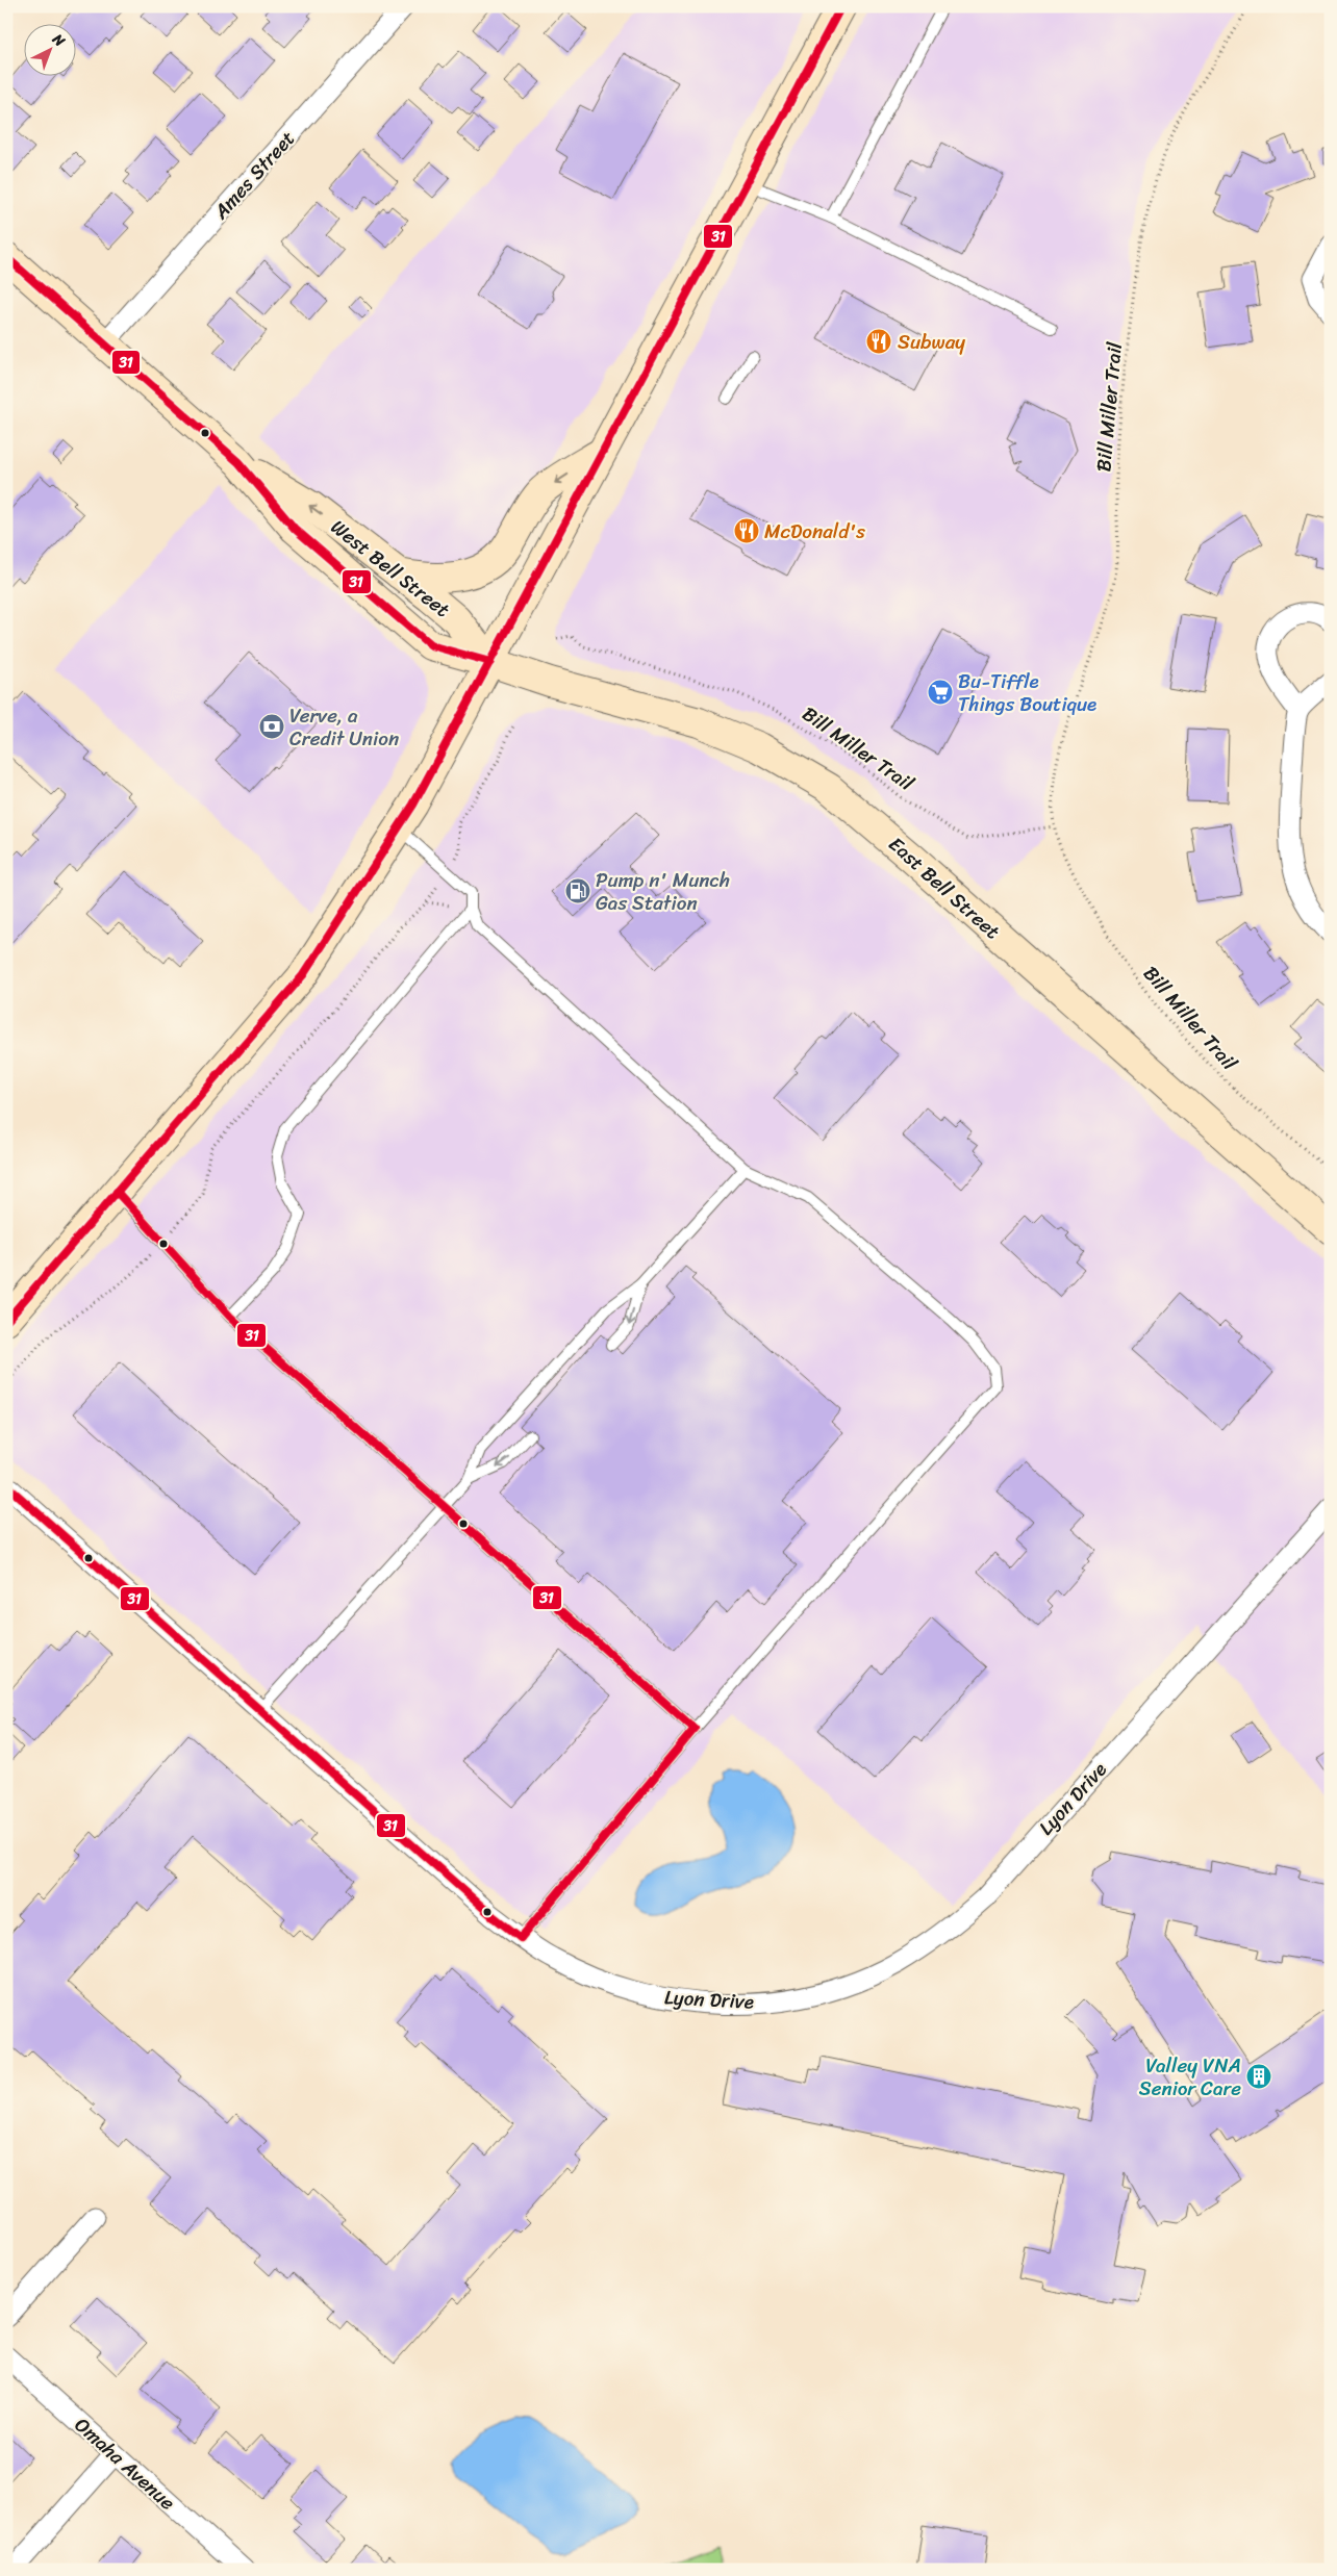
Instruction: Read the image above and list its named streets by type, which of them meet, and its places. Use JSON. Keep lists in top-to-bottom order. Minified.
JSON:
{"streets":{"main road":["West Bell Street","East Bell Street"],"street":["Ames Street","Lyon Drive","Omaha Avenue"],"path":["Bill Miller Trail"]},"crossings":[["Ames Street","West Bell Street"],["West Bell Street","East Bell Street"]],"places":{"restaurant":["Subway","McDonald's"],"supermarket":["Bu-Tiffle Things Boutique"],"bank":["Verve, a Credit Union"],"fuel station":["Pump n' Munch Gas Station"],"building":["Valley VNA Senior Care"]},"lines":["transit line 31"],"north":"top right"}
